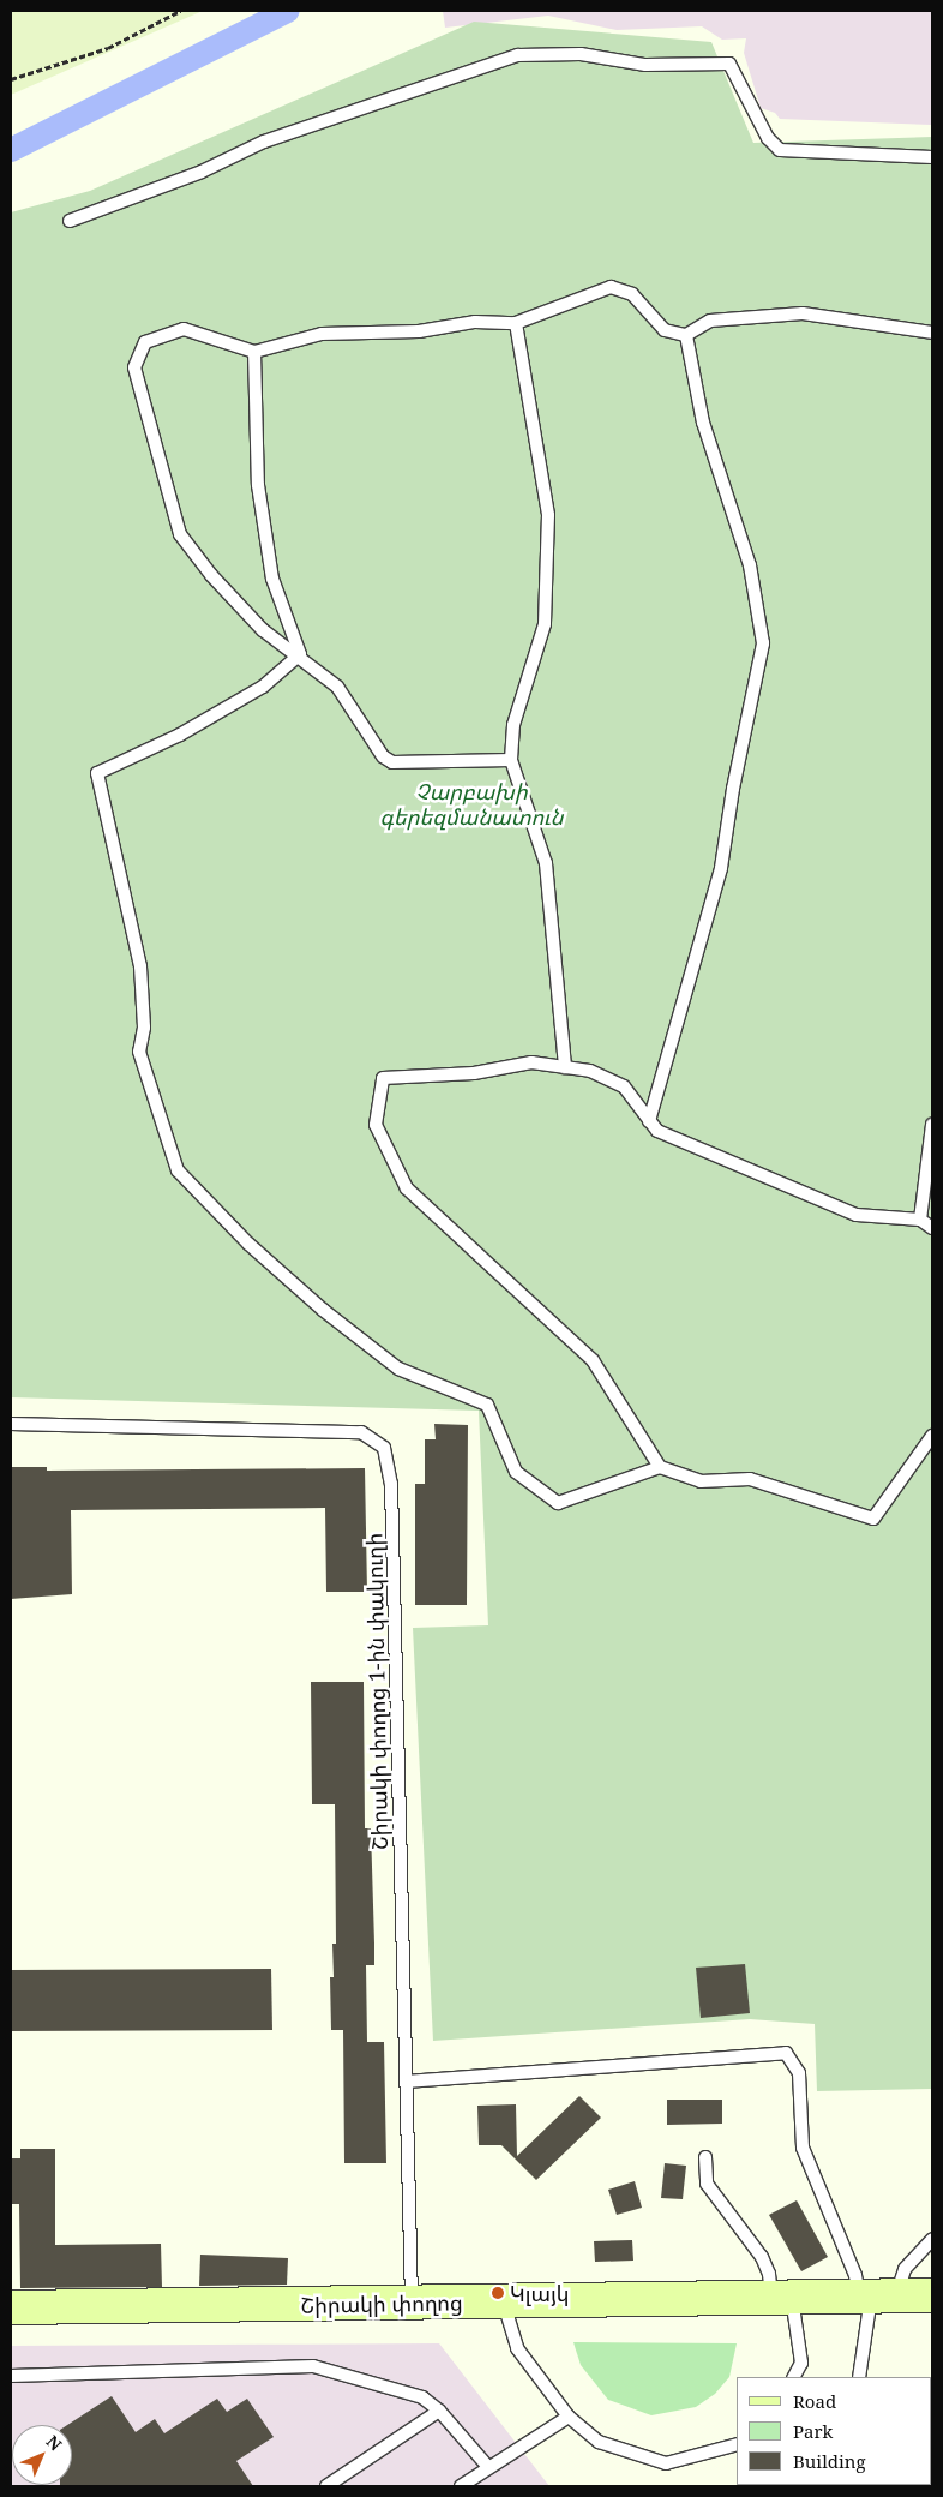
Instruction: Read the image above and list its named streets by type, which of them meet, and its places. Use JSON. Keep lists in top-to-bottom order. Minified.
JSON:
{"streets":{"main road":["Շիրակի փողոց"],"lane":["Շիրակի փողոց 1-ին փակուղի"]},"crossings":[["Շիրակի փողոց 1-ին փակուղի","Շիրակի փողոց"]],"parks":["Չարբախի գերեզմանատուն"],"places":["Կլայկ"],"legend":["Road","Park","Building"],"north":"top right"}
